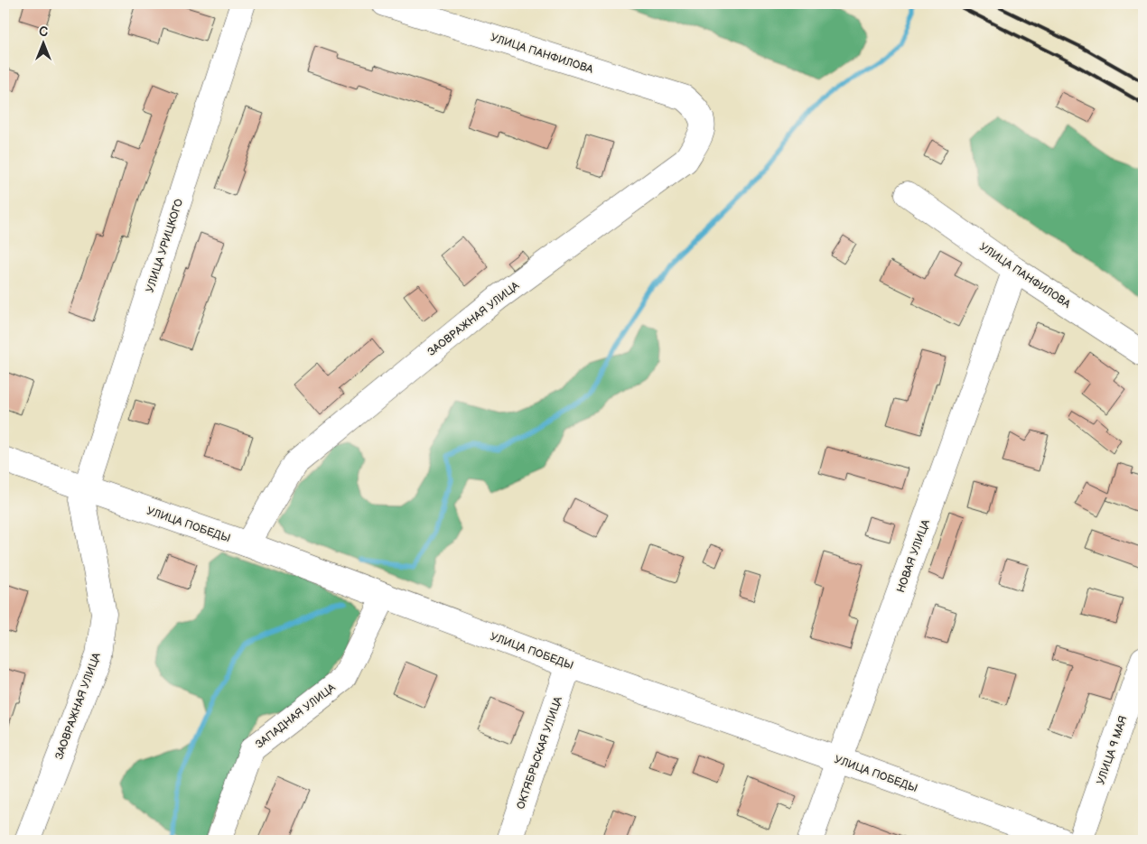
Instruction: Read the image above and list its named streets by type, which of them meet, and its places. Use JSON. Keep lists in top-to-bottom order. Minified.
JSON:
{"streets":{"street":["УЛИЦА ПАНФИЛОВА","УЛИЦА УРИЦКОГО","ЗАОВРАЖНАЯ УЛИЦА","УЛИЦА ПОБЕДЫ","НОВАЯ УЛИЦА","ЗАПАДНАЯ УЛИЦА","УЛИЦА 9 МАЯ","ОКТЯБРЬСКАЯ УЛИЦА"]},"crossings":[["УЛИЦА ПАНФИЛОВА","ЗАОВРАЖНАЯ УЛИЦА"],["УЛИЦА ПАНФИЛОВА","НОВАЯ УЛИЦА"],["УЛИЦА УРИЦКОГО","ЗАОВРАЖНАЯ УЛИЦА"],["УЛИЦА УРИЦКОГО","УЛИЦА ПОБЕДЫ"],["ЗАОВРАЖНАЯ УЛИЦА","УЛИЦА ПОБЕДЫ"],["УЛИЦА ПОБЕДЫ","НОВАЯ УЛИЦА"],["УЛИЦА ПОБЕДЫ","ЗАПАДНАЯ УЛИЦА"],["УЛИЦА ПОБЕДЫ","ОКТЯБРЬСКАЯ УЛИЦА"]],"north":"top"}
